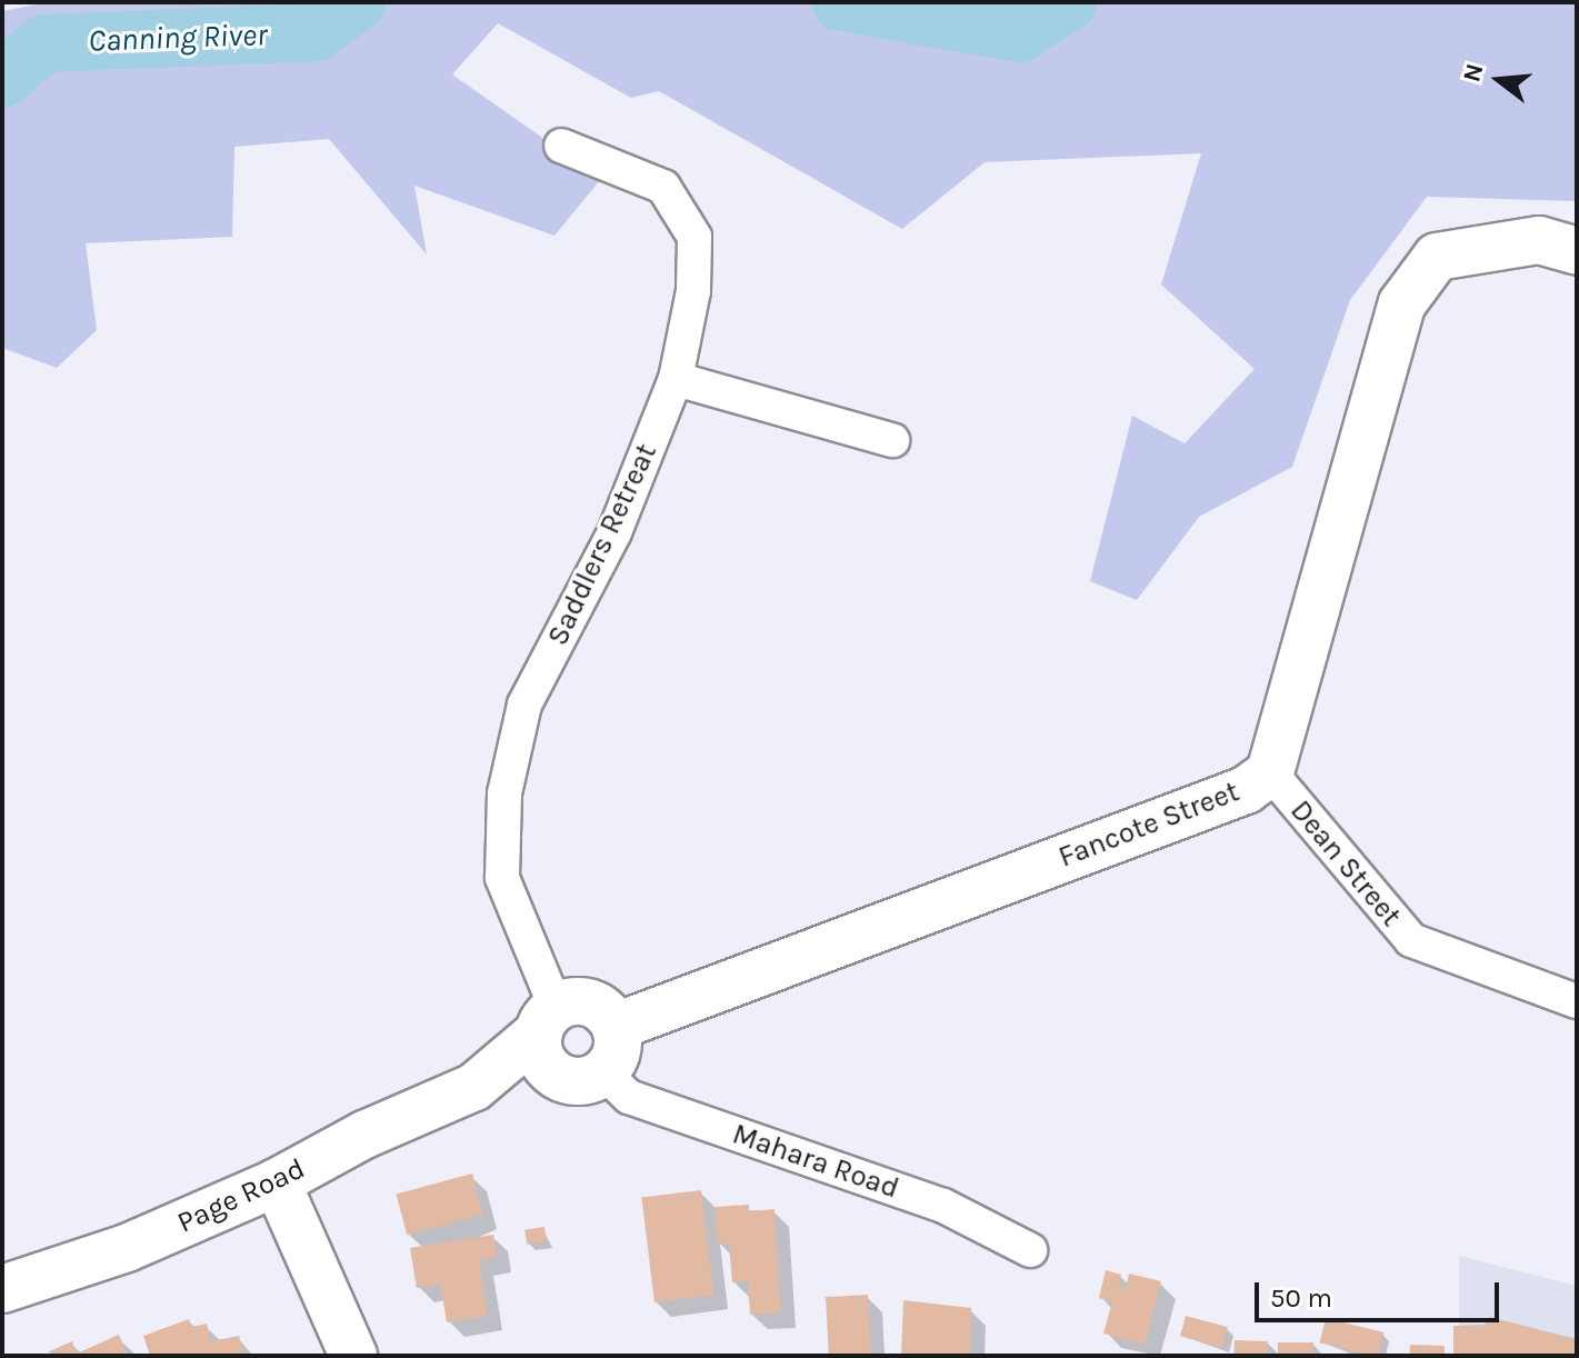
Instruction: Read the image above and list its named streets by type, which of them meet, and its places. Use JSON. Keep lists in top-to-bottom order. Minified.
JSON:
{"streets":{"main road":["Fancote Street","Page Road"],"street":["Saddlers Retreat","Dean Street","Mahara Road"]},"crossings":[["Saddlers Retreat","Fancote Street"],["Saddlers Retreat","Mahara Road"],["Saddlers Retreat","Page Road"],["Fancote Street","Dean Street"],["Fancote Street","Mahara Road"],["Fancote Street","Page Road"],["Mahara Road","Page Road"]],"water":["Canning River"],"scale_bar":"50 m","north":"left"}
